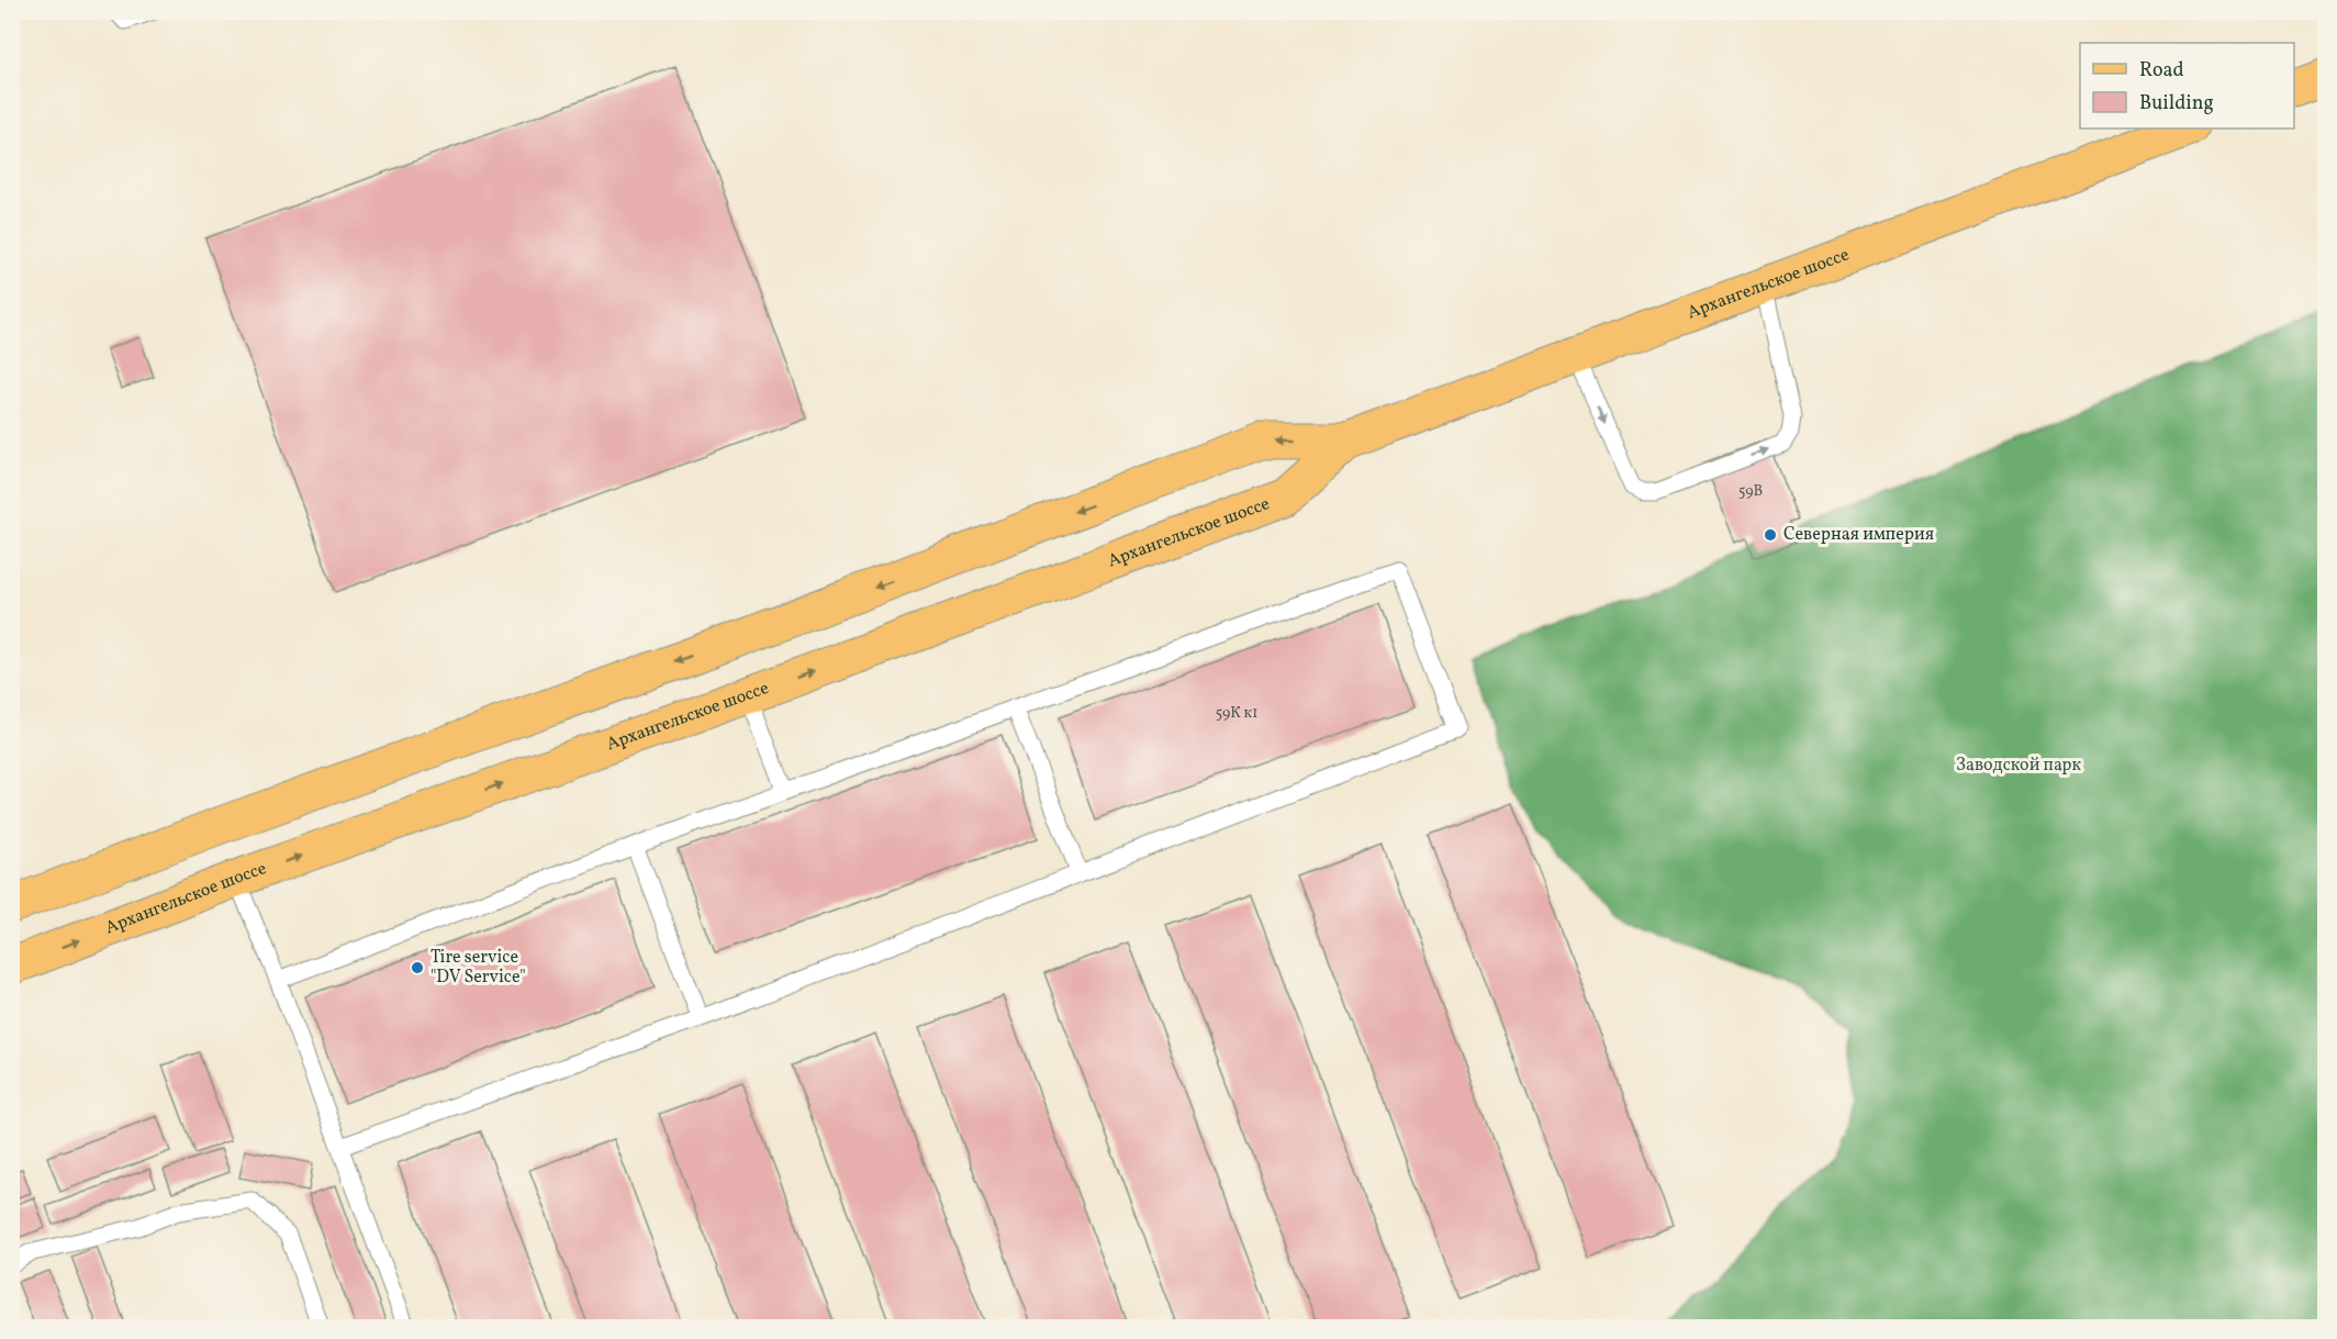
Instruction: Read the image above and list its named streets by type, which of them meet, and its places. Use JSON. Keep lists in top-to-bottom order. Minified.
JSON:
{"streets":{"main road":["Архангельское шоссе"]},"parks":["Заводской парк"],"places":["Северная империя","Tire service \"DV Service\""],"house_numbers":["59В","59К к1"],"legend":["Road","Building"]}
